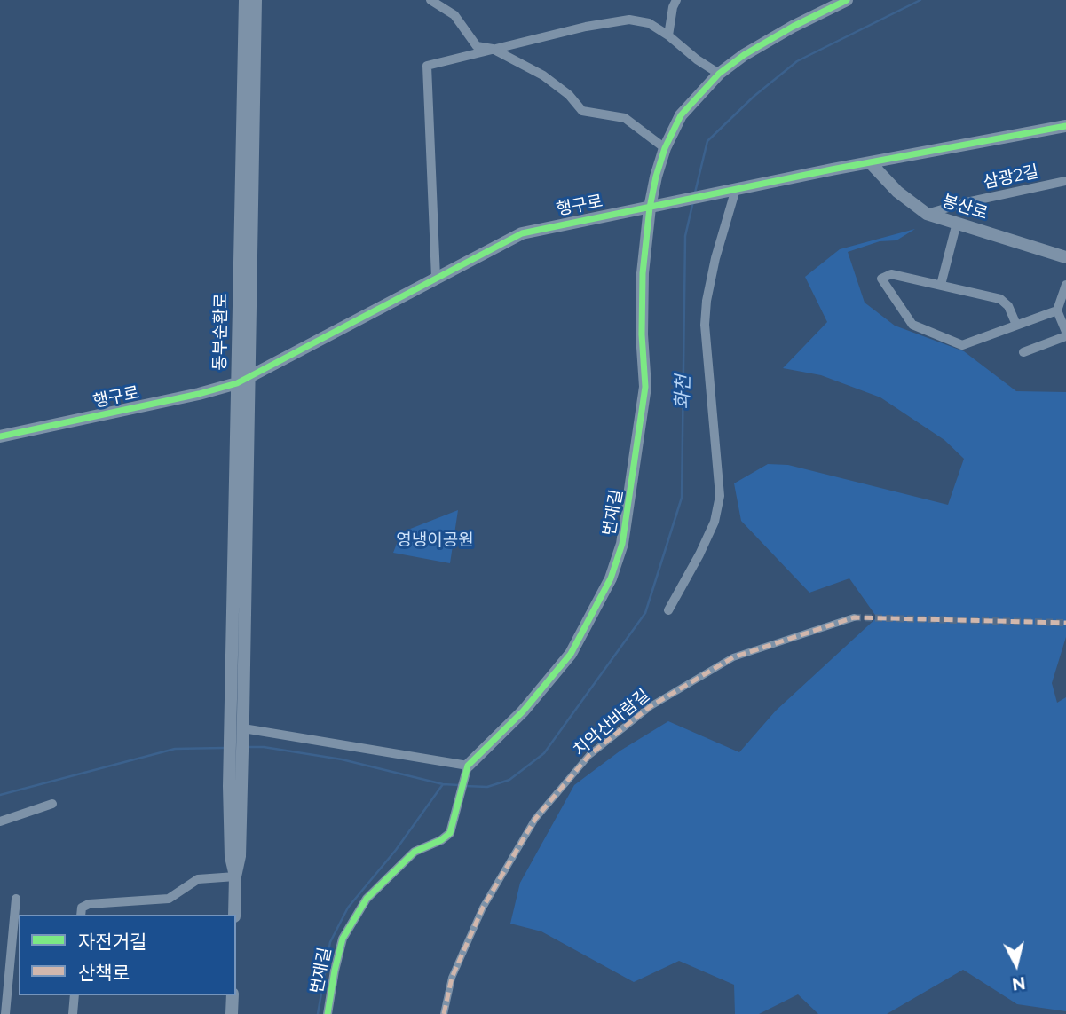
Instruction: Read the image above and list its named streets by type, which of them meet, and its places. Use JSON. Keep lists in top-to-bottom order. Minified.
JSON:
{"streets":{"street":["삼광2길","행구로","봉산로","동부순환로","번재길","치악산바람길"]},"crossings":[["삼광2길","봉산로"],["행구로","동부순환로"],["행구로","번재길"]],"water":["화천"],"parks":["영냉이공원"],"legend":["자전거길","산책로"],"north":"bottom"}
